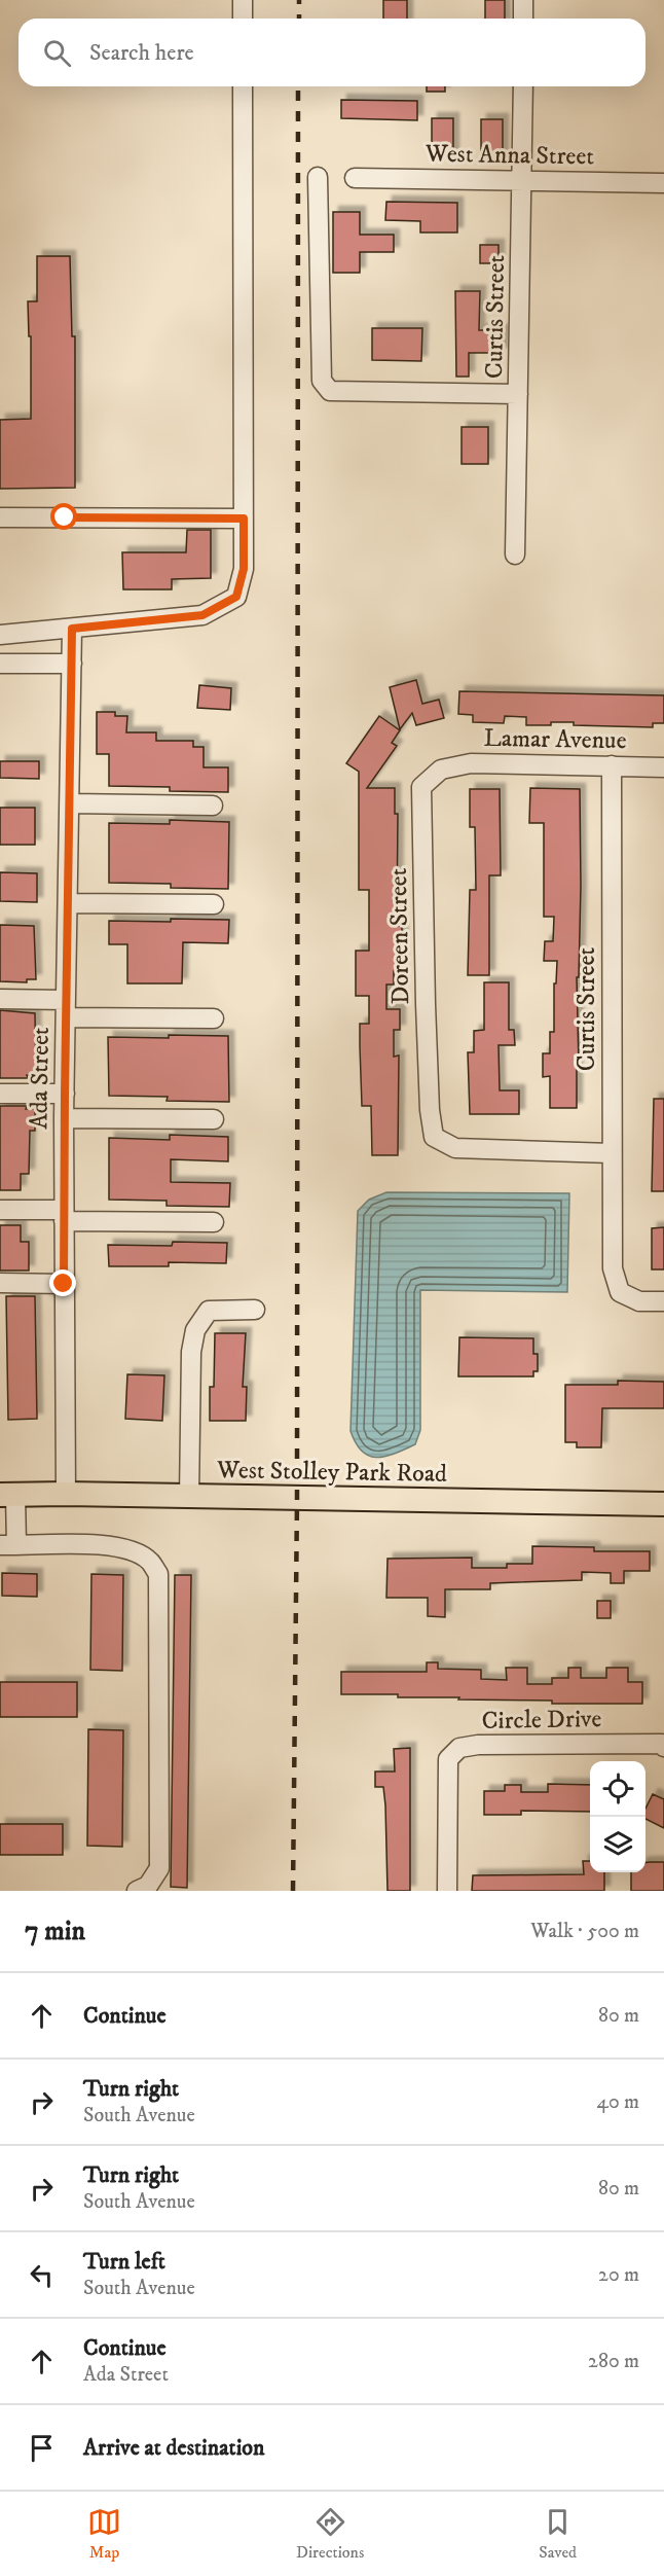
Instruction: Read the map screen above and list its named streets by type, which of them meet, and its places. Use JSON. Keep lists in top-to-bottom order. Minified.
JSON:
{"streets":{"main road":["West Stolley Park Road"],"street":["West Anna Street","Curtis Street","Lamar Avenue","Doreen Street","Ada Street","Circle Drive"]},"crossings":[["West Anna Street","Curtis Street"],["Curtis Street","Lamar Avenue"],["Curtis Street","Doreen Street"],["Lamar Avenue","Doreen Street"],["Ada Street","West Stolley Park Road"]],"page":{"search":"Search here","heading":["7 min","Walk · 500 m"],"list":[["Continue","80 m"],["Turn right","South Avenue","40 m"],["Turn right","South Avenue","80 m"],["Turn left","South Avenue","20 m"],["Continue","Ada Street","280 m"],"Arrive at destination"],"nav":["Map","Directions","Saved"]}}
